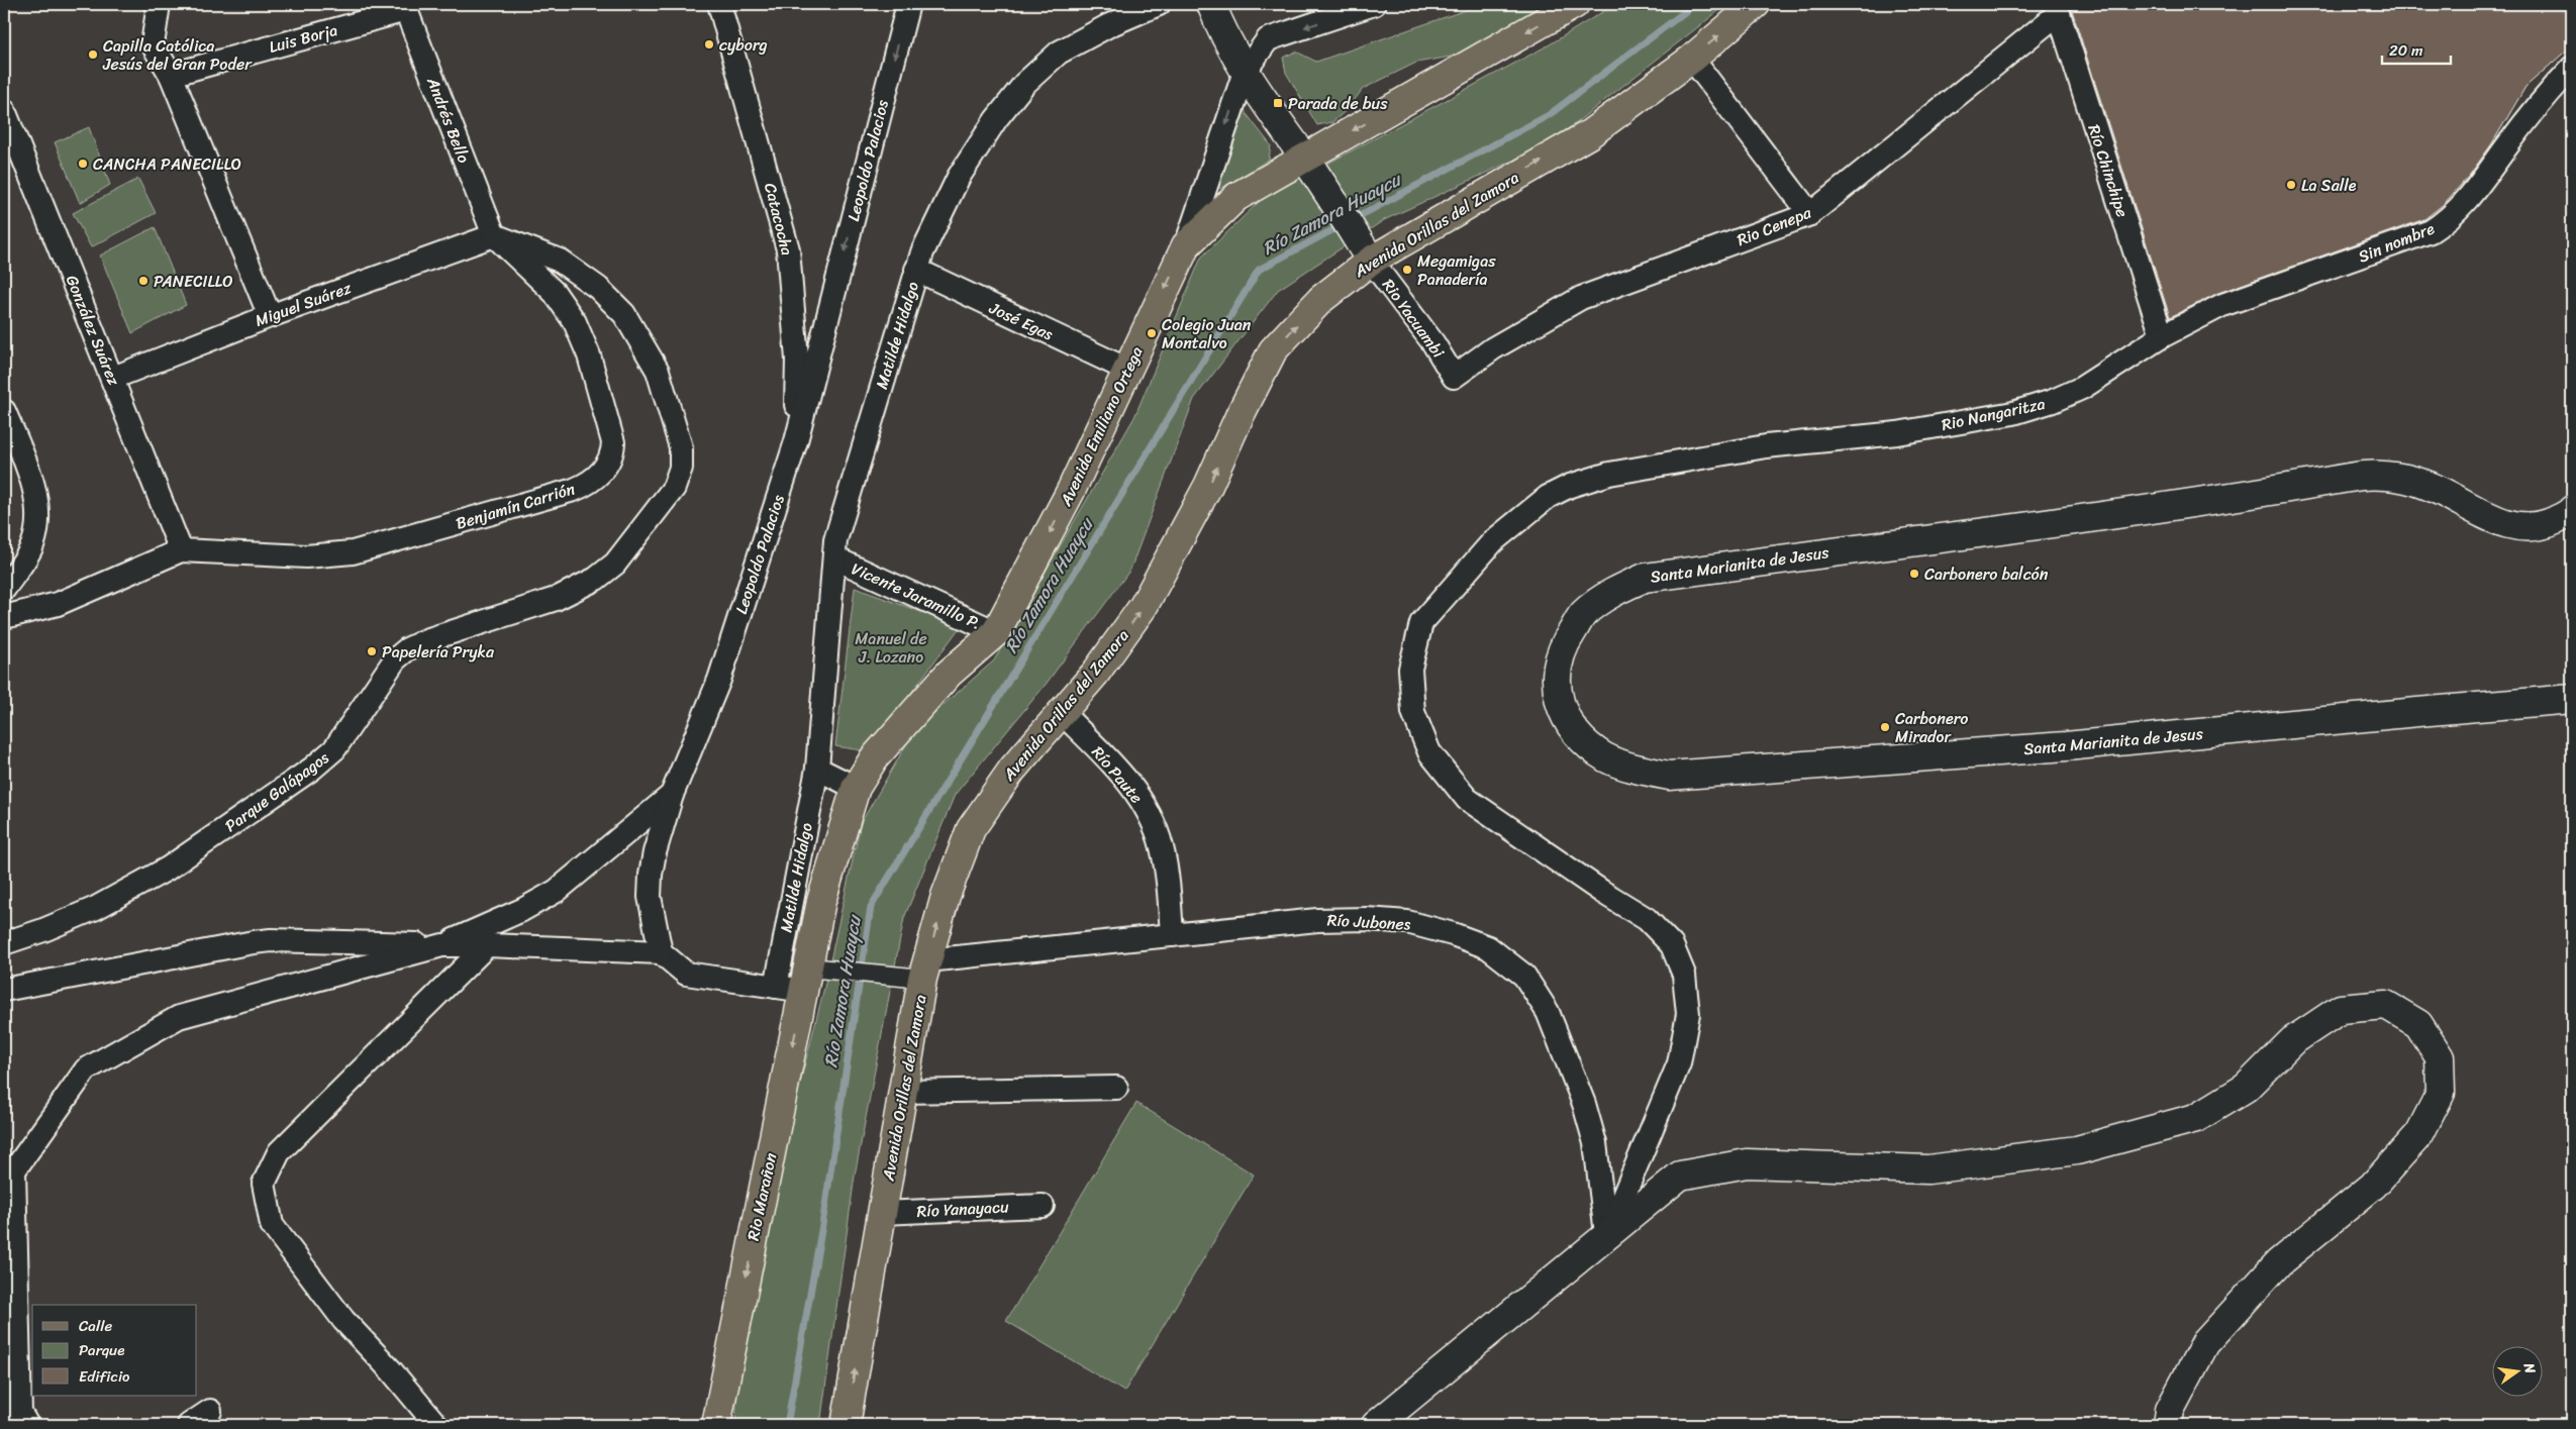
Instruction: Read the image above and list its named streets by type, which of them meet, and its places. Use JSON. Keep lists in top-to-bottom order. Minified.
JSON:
{"streets":{"main road":["Avenida Orillas del Zamora","Avenida Emiliano Ortega","Santa Marianita de Jesus","Rio Marañon"],"street":["Luis Borja","Andrés Bello","Leopoldo Palacios","Río Chinchipe","Catacocha","Rio Cenepa","Sin nombre","Miguel Suárez","Rio Yacuambi","José Egas","González Suárez","Matilde Hidalgo","Rio Nangaritza","Benjamín Carrión","Vicente Jaramillo P.","Río Paute","Parque Galápagos","Río Jubones","Río Yanayacu"]},"crossings":[["Luis Borja","Andrés Bello"],["Andrés Bello","Miguel Suárez"],["Andrés Bello","Benjamín Carrión"],["Andrés Bello","Parque Galápagos"],["Leopoldo Palacios","Catacocha"],["Río Chinchipe","Rio Cenepa"],["Río Chinchipe","Sin nombre"],["Río Chinchipe","Rio Nangaritza"],["Avenida Orillas del Zamora","Rio Yacuambi"],["Avenida Orillas del Zamora","Río Paute"],["Avenida Orillas del Zamora","Río Jubones"],["Avenida Orillas del Zamora","Río Yanayacu"],["Rio Cenepa","Rio Yacuambi"],["Sin nombre","Rio Nangaritza"],["Miguel Suárez","González Suárez"],["Miguel Suárez","Benjamín Carrión"],["Miguel Suárez","Parque Galápagos"],["José Egas","Matilde Hidalgo"],["José Egas","Avenida Emiliano Ortega"],["González Suárez","Benjamín Carrión"],["Matilde Hidalgo","Vicente Jaramillo P."],["Rio Nangaritza","Río Jubones"],["Avenida Emiliano Ortega","Vicente Jaramillo P."],["Avenida Emiliano Ortega","Rio Marañon"],["Benjamín Carrión","Parque Galápagos"],["Río Paute","Río Jubones"]],"one_way":["Leopoldo Palacios","Avenida Orillas del Zamora","Avenida Emiliano Ortega","Rio Marañon"],"water":["Río Zamora Huaycu"],"parks":["Manuel de J. Lozano"],"places":{"other":["cyborg","Capilla Católica Jesús del Gran Poder","CANCHA PANECILLO","La Salle","Megamigas Panadería","PANECILLO","Colegio Juan Montalvo","Carbonero balcón","Papelería Pryka","Carbonero Mirador"],"transit":["Parada de bus"]},"legend":["Calle","Parque","Edificio"],"scale_bar":"20 m","north":"right"}
